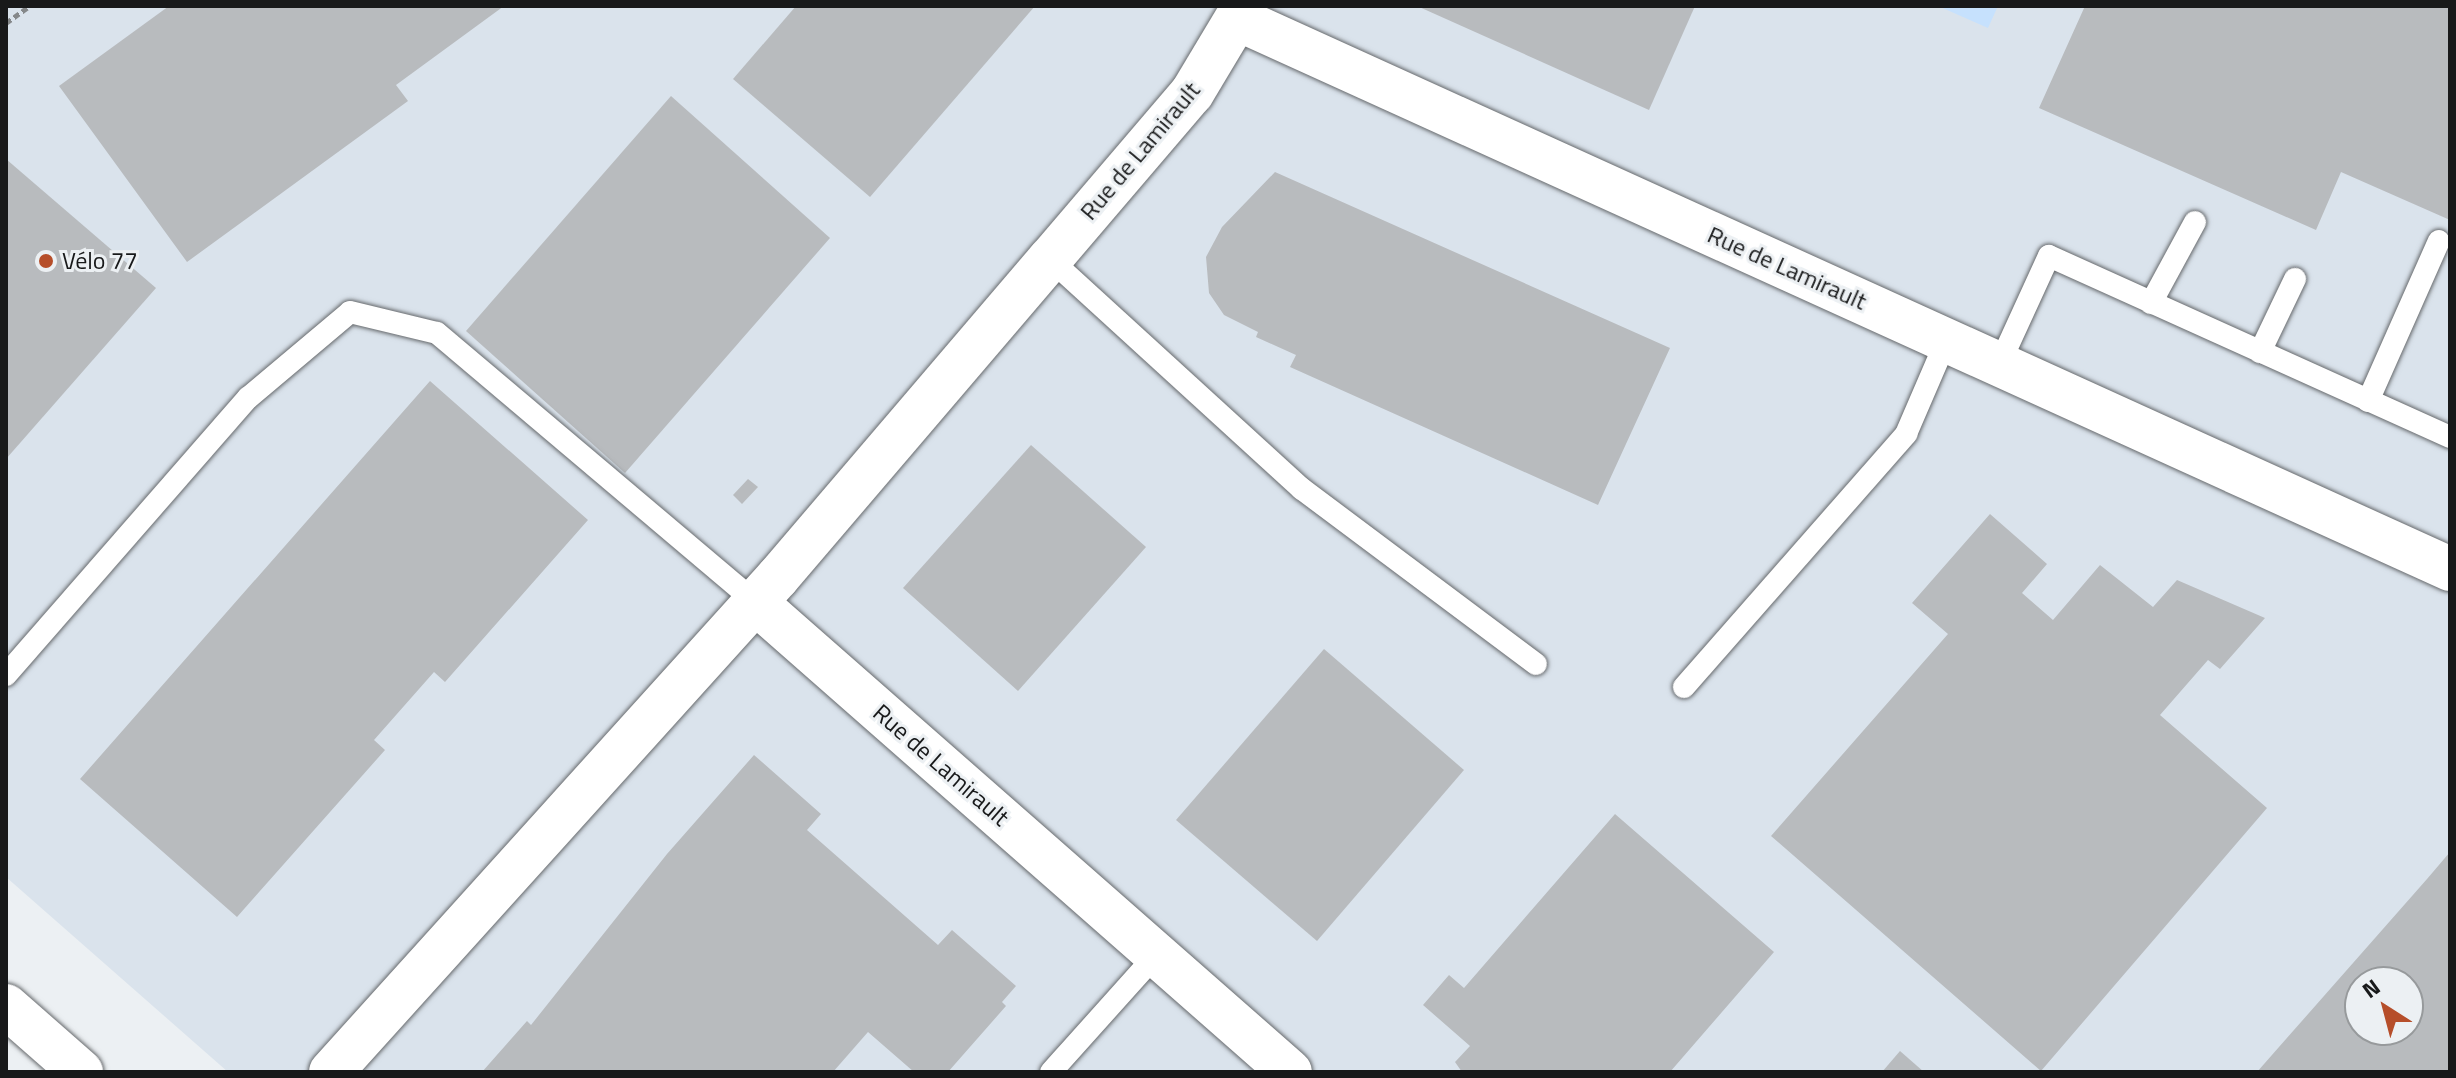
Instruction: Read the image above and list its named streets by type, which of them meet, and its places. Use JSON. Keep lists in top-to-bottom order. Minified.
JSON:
{"streets":{"street":["Rue de Lamirault"]},"places":["Vélo 77"],"north":"top left"}
